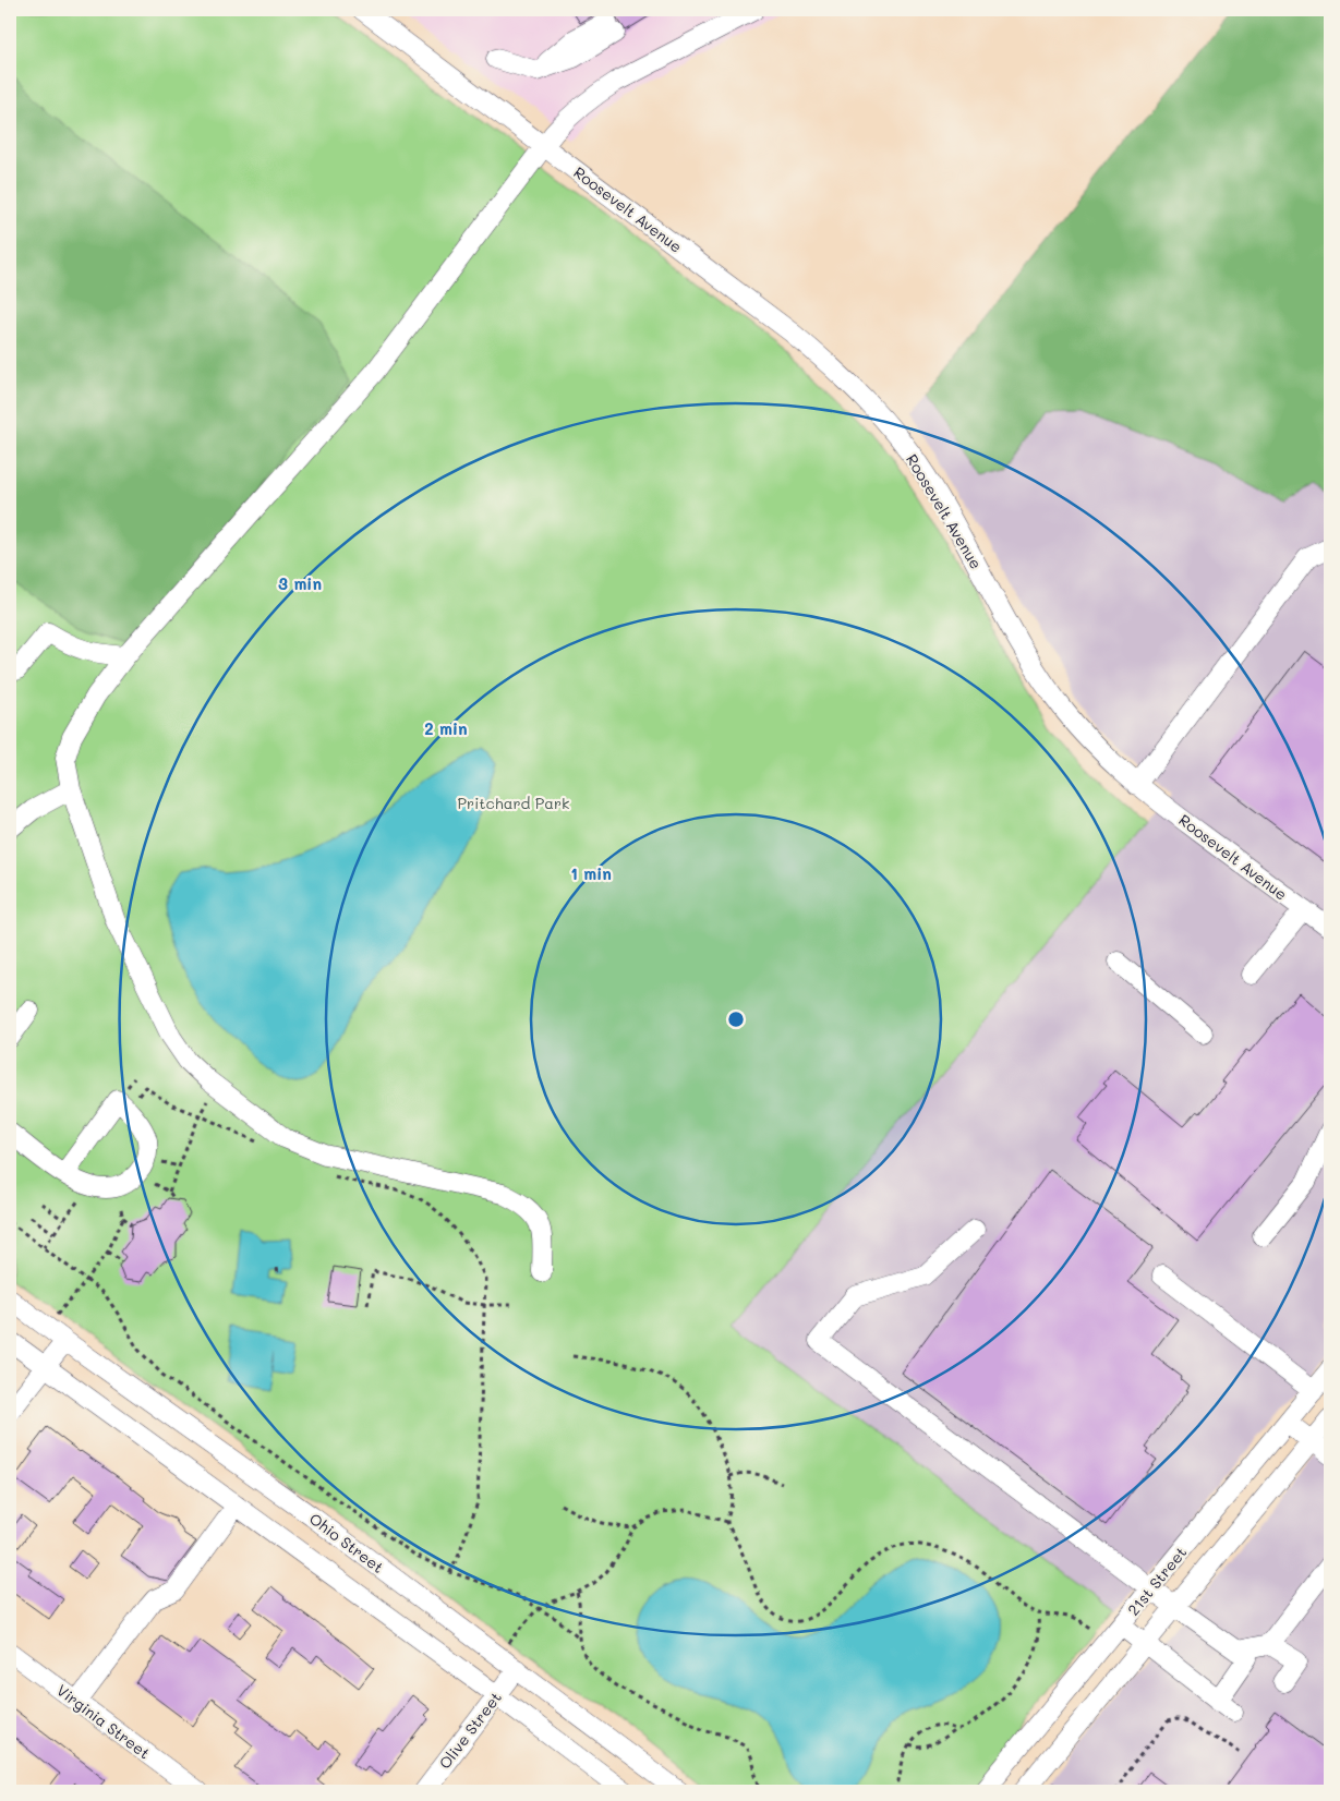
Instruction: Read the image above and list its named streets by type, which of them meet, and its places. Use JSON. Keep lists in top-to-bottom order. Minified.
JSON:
{"streets":{"street":["Roosevelt Avenue","Ohio Street","21st Street","Virginia Street","Olive Street"]},"crossings":[["Ohio Street","Olive Street"]],"parks":["Pritchard Park"],"rings":["3 min","2 min","1 min"]}
